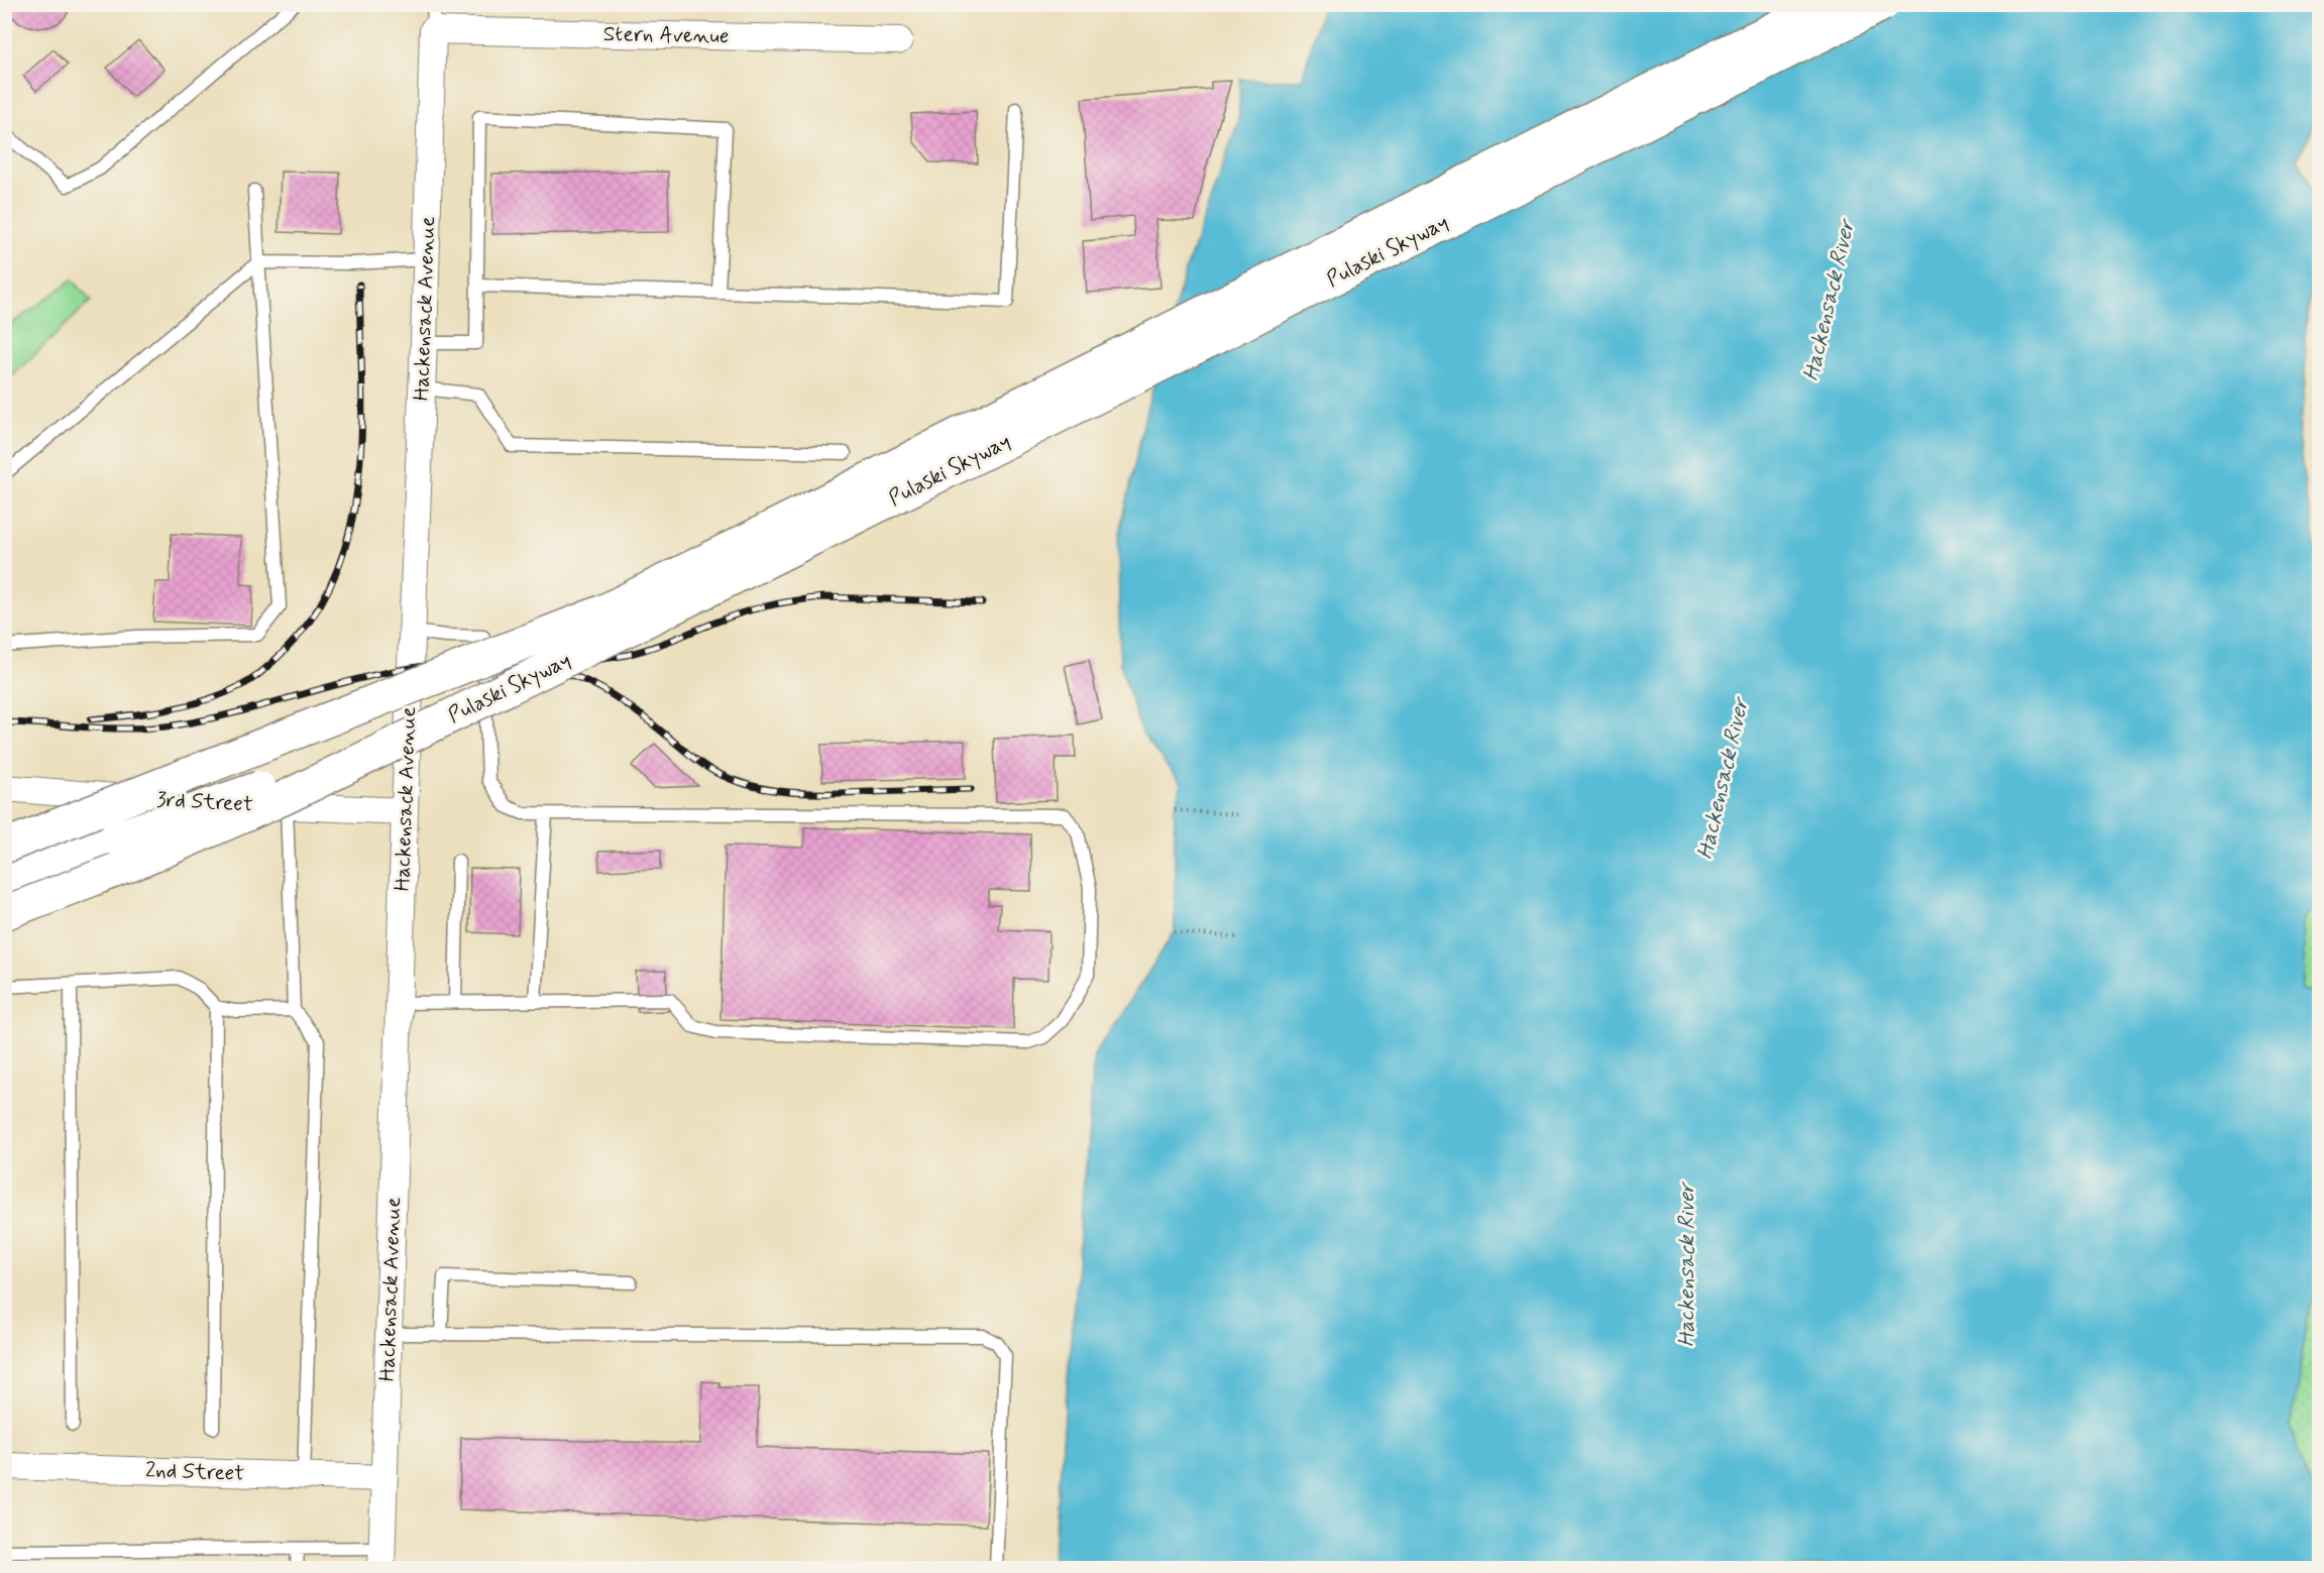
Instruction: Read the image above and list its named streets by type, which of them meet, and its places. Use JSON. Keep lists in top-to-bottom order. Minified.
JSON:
{"streets":{"highway":["Pulaski Skyway"],"street":["Stern Avenue","Hackensack Avenue","3rd Street","2nd Street"]},"crossings":[["Stern Avenue","Hackensack Avenue"],["Hackensack Avenue","3rd Street"],["Hackensack Avenue","2nd Street"]],"water":["Hackensack River"]}
